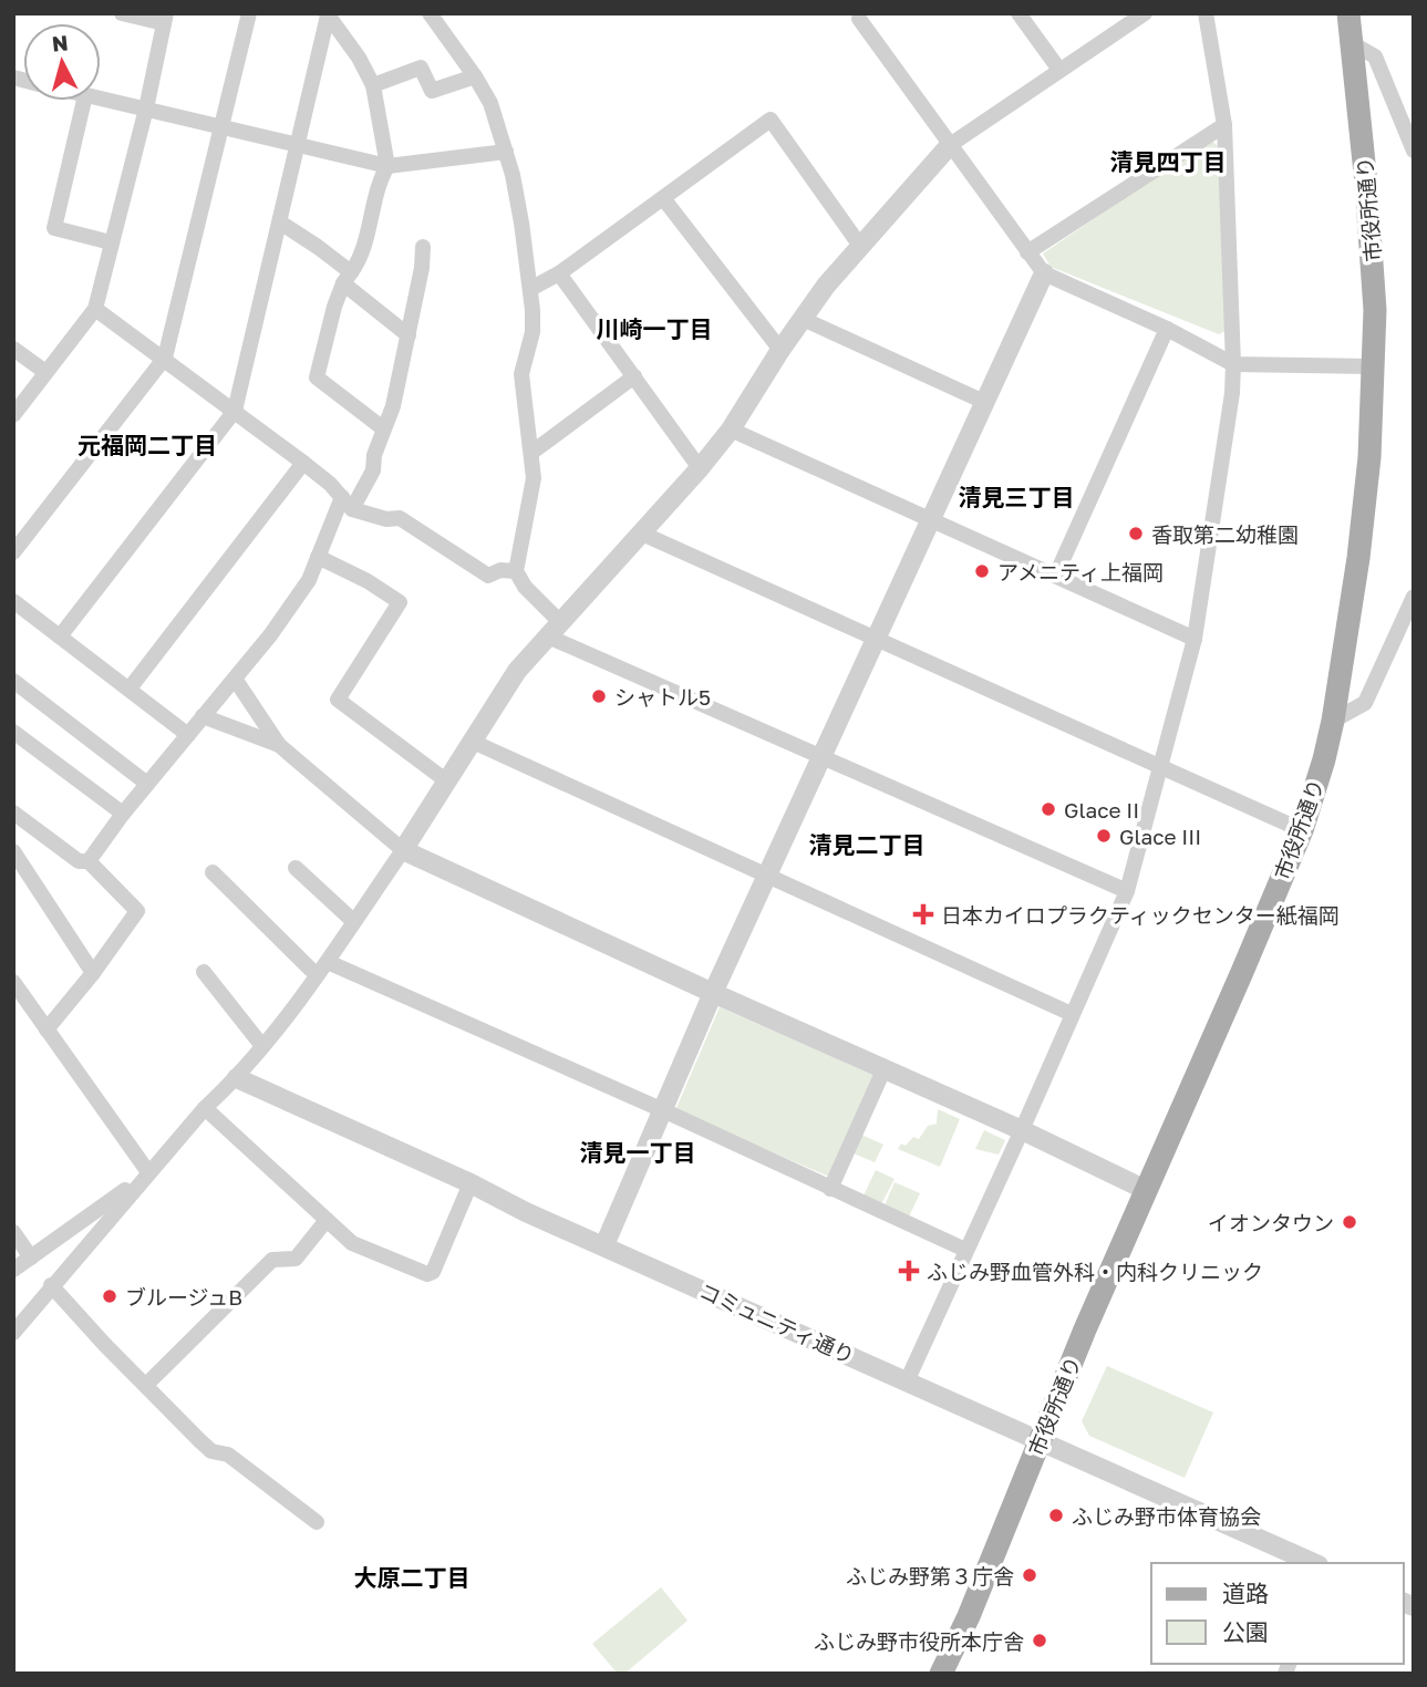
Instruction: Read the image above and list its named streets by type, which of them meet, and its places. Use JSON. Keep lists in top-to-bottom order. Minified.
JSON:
{"streets":{"main road":["市役所通り"],"street":["コミュニティ通り"]},"crossings":[["市役所通り","コミュニティ通り"]],"districts":["清見四丁目","川崎一丁目","元福岡二丁目","清見三丁目","清見二丁目","清見一丁目","大原二丁目"],"places":{"other":["香取第二幼稚園","アメニティ上福岡","シャトル5","Glace II","Glace III","イオンタウン","ブルージュB","ふじみ野市体育協会","ふじみ野第３庁舎","ふじみ野市役所本庁舎"],"health":["日本カイロプラクティックセンター紙福岡","ふじみ野血管外科・内科クリニック"]},"legend":["道路","公園"],"north":"top"}
